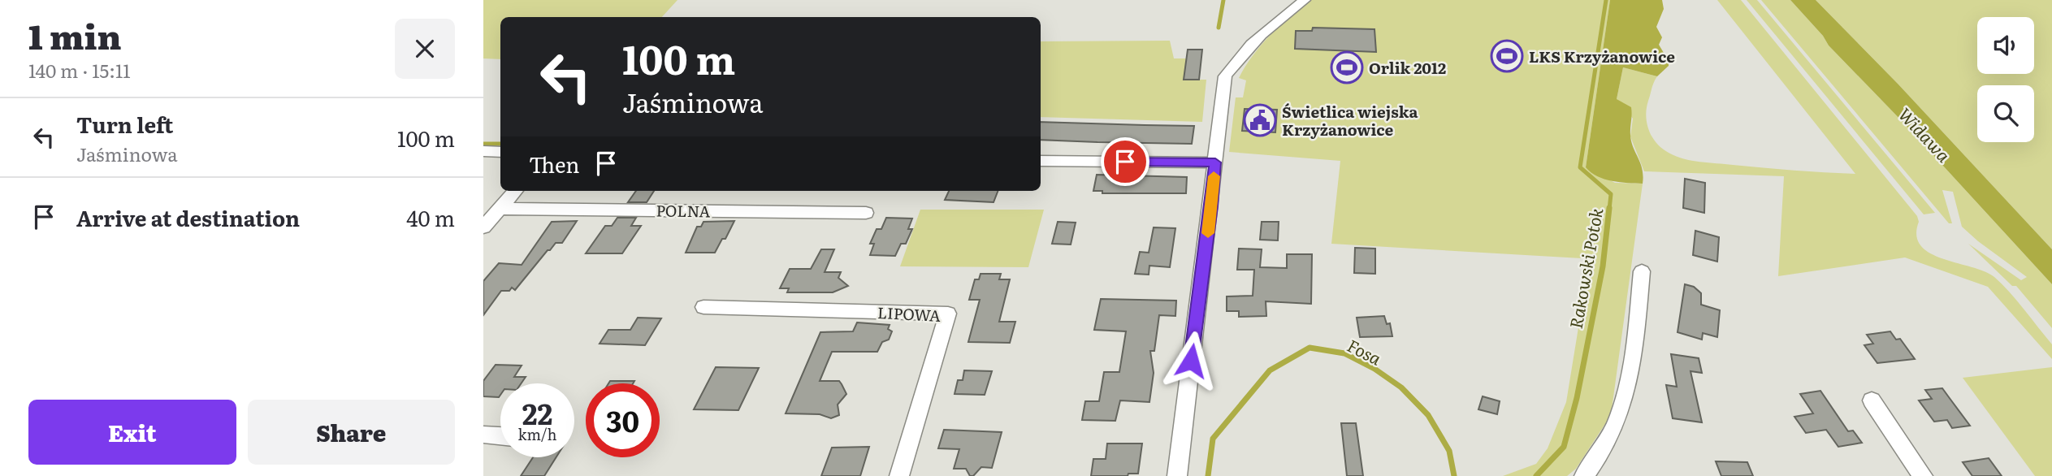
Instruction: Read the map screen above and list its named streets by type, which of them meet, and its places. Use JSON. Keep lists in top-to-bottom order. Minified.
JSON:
{"streets":{"street":["POLNA","LIPOWA"]},"water":["Widawa","Rakowski Potok","Fosa"],"places":{"sports":["LKS Krzyżanowice","Orlik 2012"],"public building":["Świetlica wiejska Krzyżanowice"]},"page":{"heading":["1 min","140 m · 15:11"],"turn":["100 m","Jaśminowa"],"list":[{"name":"Turn left","note":"Jaśminowa","value":"100 m"},{"name":"Arrive at destination","value":"40 m"}],"then":"Then","speed":"22 km/h","limit":"30","buttons":["Exit","Share"]}}
